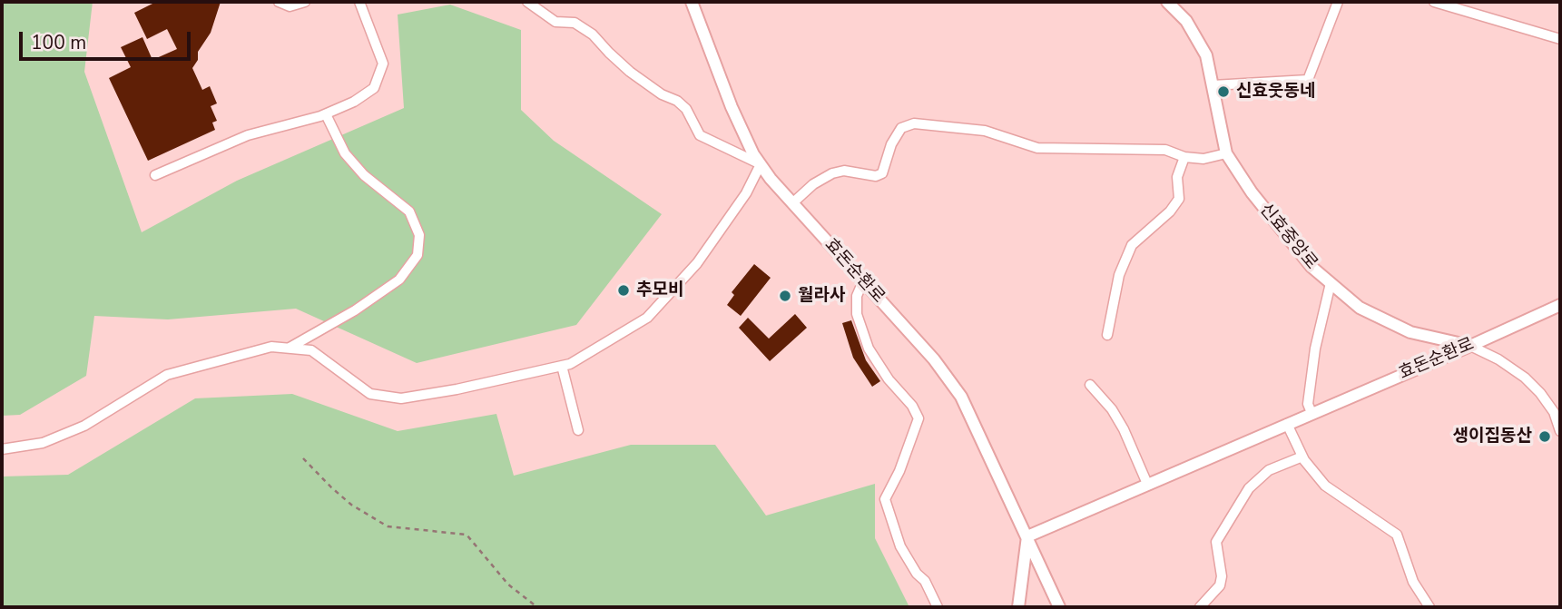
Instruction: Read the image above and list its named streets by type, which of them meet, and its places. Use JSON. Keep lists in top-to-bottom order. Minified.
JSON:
{"streets":{"street":["신효중앙로","효돈순환로"]},"crossings":[["신효중앙로","효돈순환로"]],"places":["신효웃동네","추모비","월라사","생이집동산"],"scale_bar":"100 m"}
